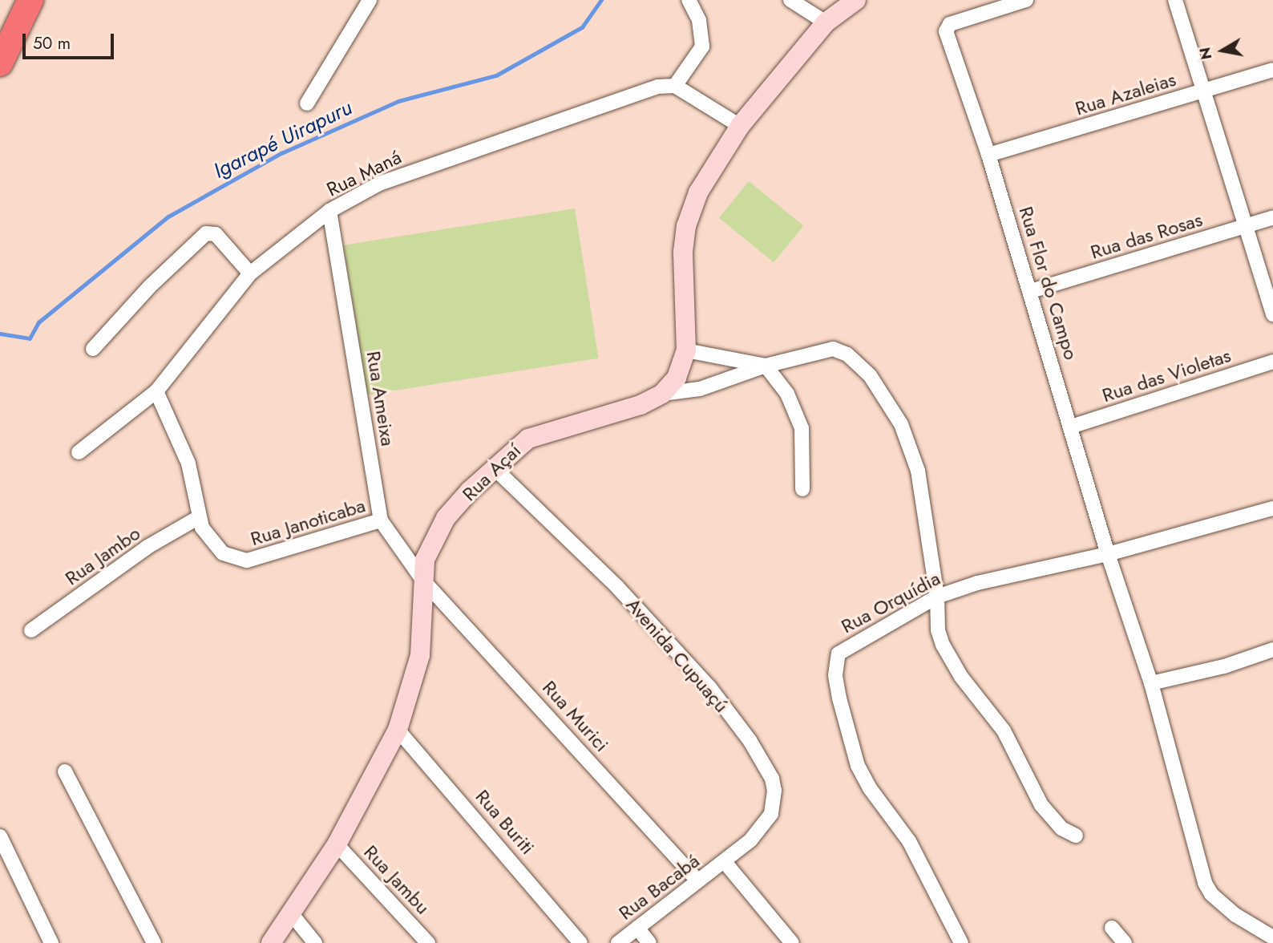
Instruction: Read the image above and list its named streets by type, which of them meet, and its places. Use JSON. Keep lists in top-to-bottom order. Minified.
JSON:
{"streets":{"street":["Rua Azaleias","Rua Maná","Rua das Rosas","Rua Flor do Campo","Rua das Violetas","Rua Ameixa","Rua Açaí","Rua Janoticaba","Rua Jambo","Rua Orquídia","Avenida Cupuaçú","Rua Murici","Rua Buriti","Rua Jambu","Rua Bacabá"]},"crossings":[["Rua Azaleias","Rua Flor do Campo"],["Rua Maná","Rua Ameixa"],["Rua Maná","Rua Janoticaba"],["Rua das Rosas","Rua Flor do Campo"],["Rua Flor do Campo","Rua das Violetas"],["Rua Flor do Campo","Rua Orquídia"],["Rua Ameixa","Rua Açaí"],["Rua Ameixa","Rua Janoticaba"],["Rua Ameixa","Rua Murici"],["Rua Açaí","Avenida Cupuaçú"],["Rua Açaí","Rua Murici"],["Rua Açaí","Rua Buriti"],["Rua Açaí","Rua Jambu"],["Rua Janoticaba","Rua Jambo"],["Avenida Cupuaçú","Rua Bacabá"],["Rua Murici","Rua Bacabá"]],"water":["Igarapé Uirapuru"],"scale_bar":"50 m","north":"left"}
